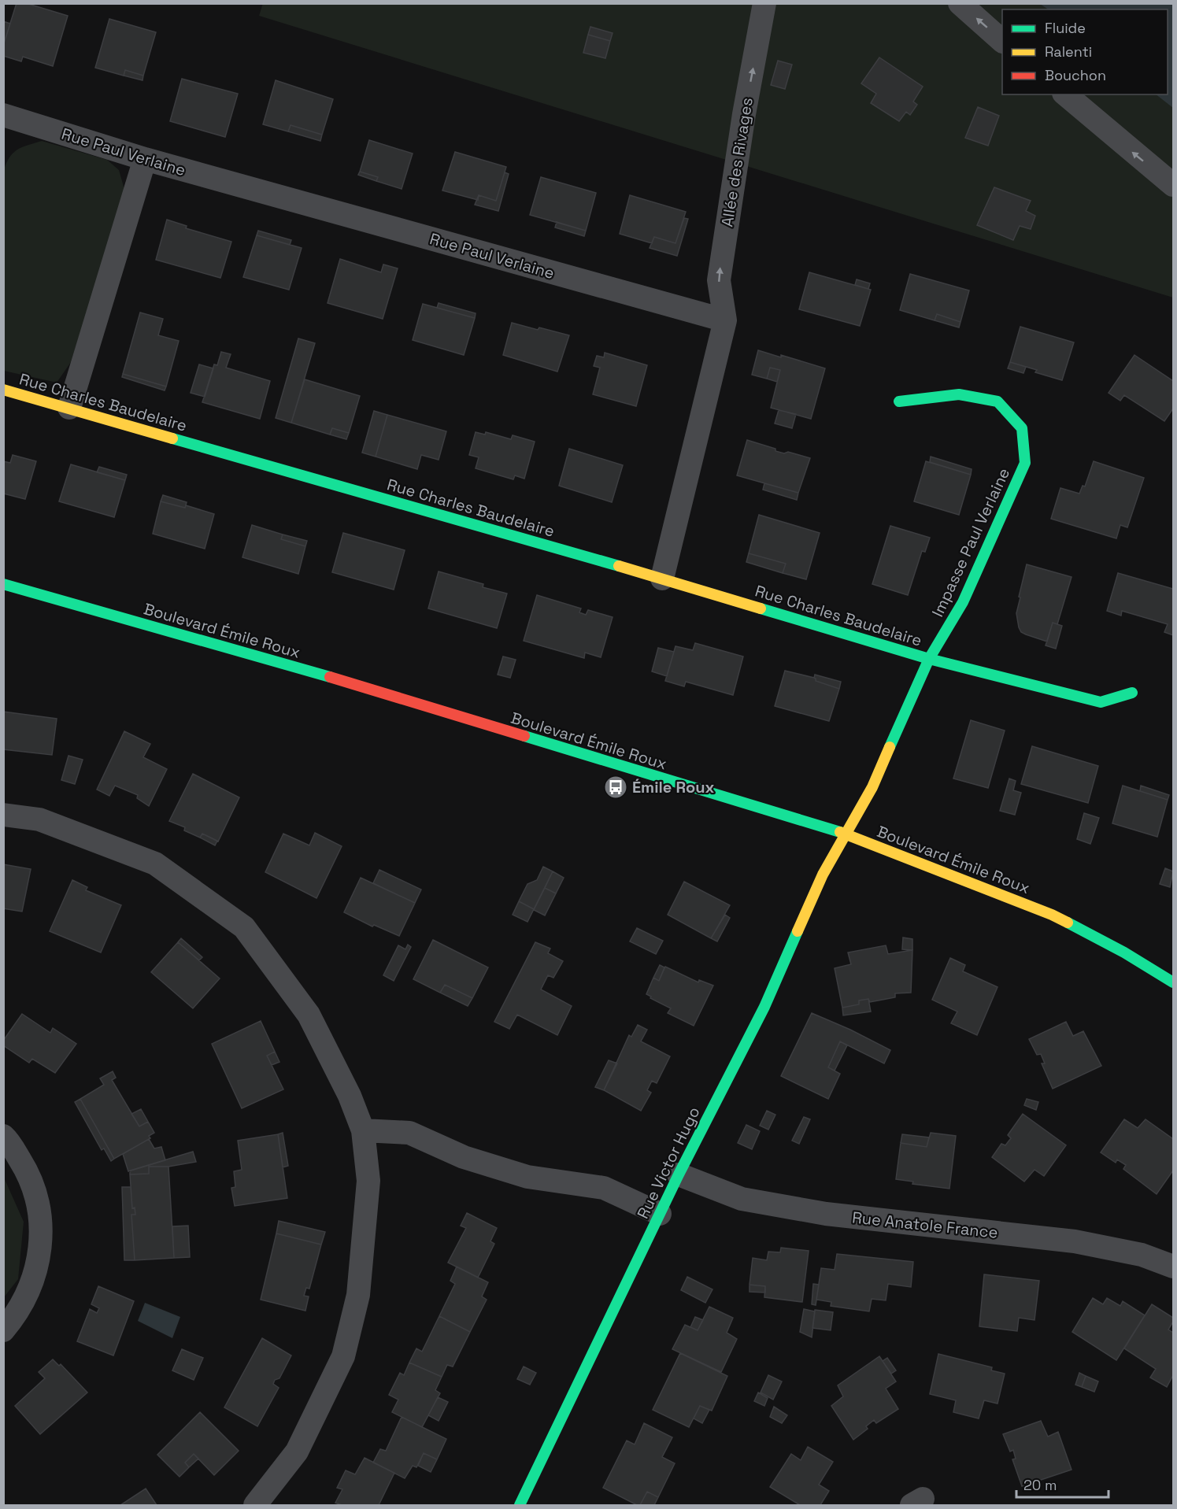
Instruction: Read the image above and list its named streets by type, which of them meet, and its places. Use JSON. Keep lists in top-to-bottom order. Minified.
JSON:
{"streets":{"street":["Rue Paul Verlaine","Allée des Rivages","Rue Charles Baudelaire","Impasse Paul Verlaine","Boulevard Émile Roux","Rue Victor Hugo","Rue Anatole France"]},"crossings":[["Rue Paul Verlaine","Allée des Rivages"],["Rue Charles Baudelaire","Impasse Paul Verlaine"],["Rue Charles Baudelaire","Boulevard Émile Roux"],["Rue Charles Baudelaire","Rue Victor Hugo"],["Boulevard Émile Roux","Rue Victor Hugo"],["Rue Victor Hugo","Rue Anatole France"]],"one_way":["Allée des Rivages"],"places":{"bus stop":["Émile Roux"]},"legend":["Fluide","Ralenti","Bouchon"],"scale_bar":"20 m"}
